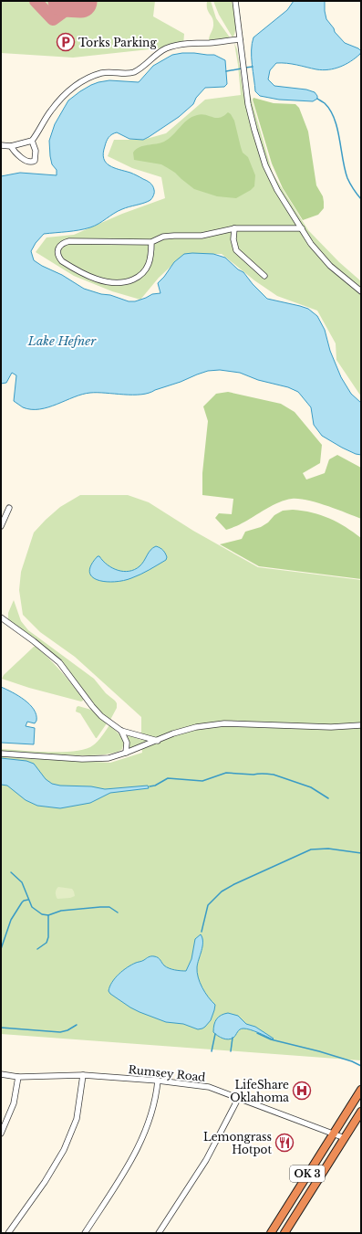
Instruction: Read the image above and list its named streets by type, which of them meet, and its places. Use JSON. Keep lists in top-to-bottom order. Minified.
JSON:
{"streets":{"highway":["OK 3"],"street":["Rumsey Road"]},"crossings":[["Rumsey Road","OK 3"]],"water":["Lake Hefner"],"places":{"parking":["Torks Parking"],"hospital":["LifeShare Oklahoma"],"restaurant":["Lemongrass Hotpot"]}}
